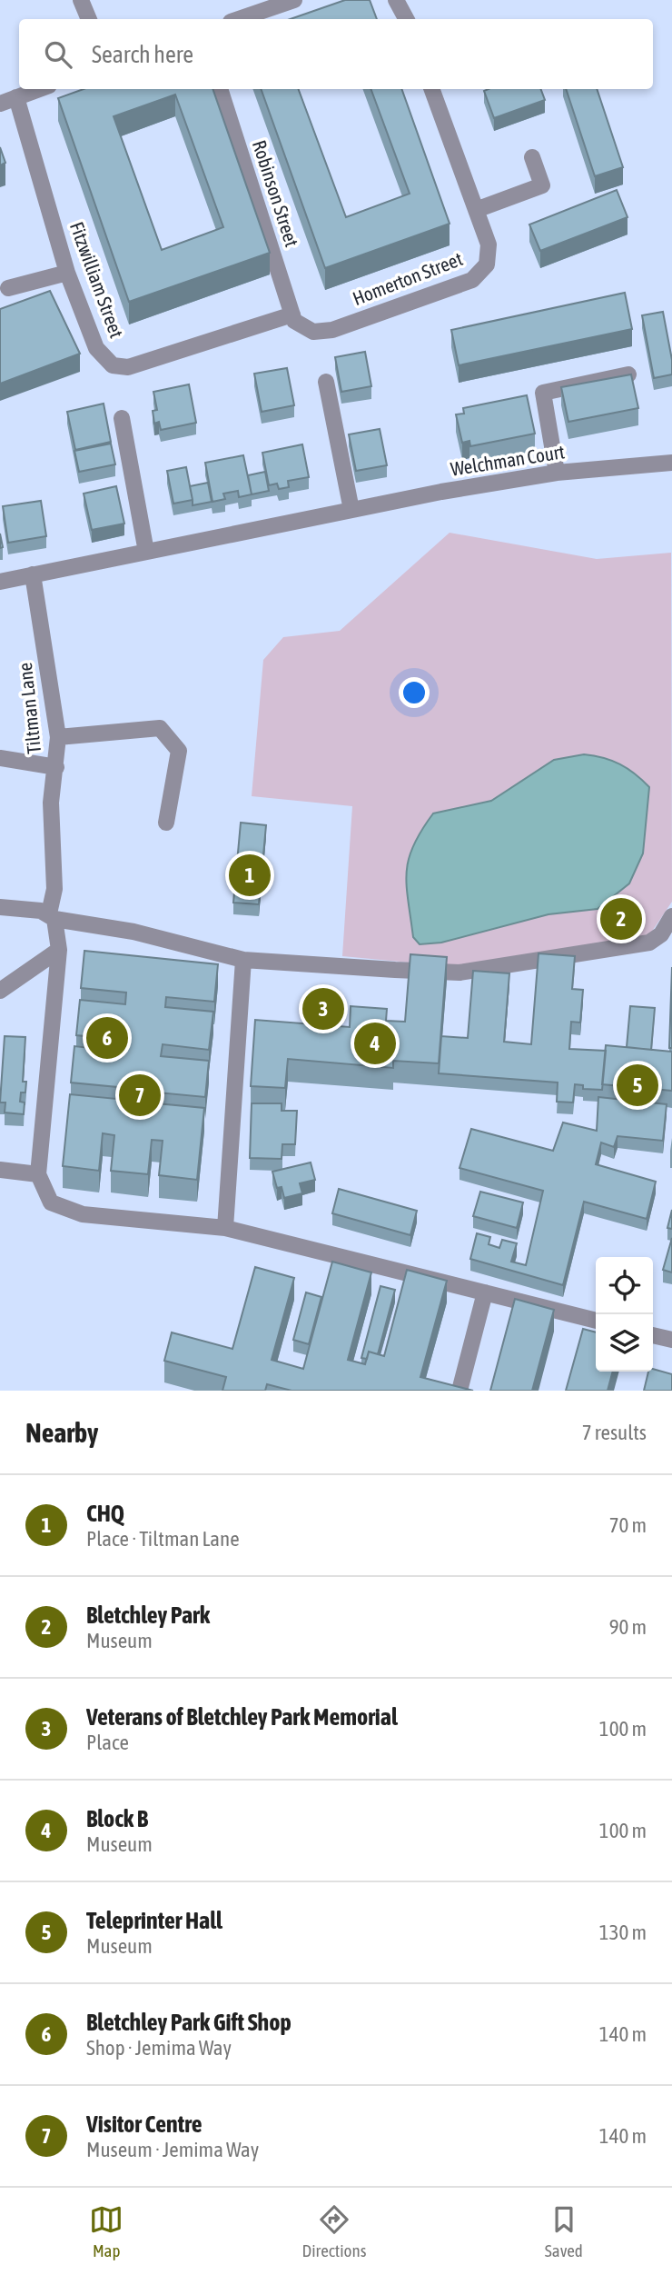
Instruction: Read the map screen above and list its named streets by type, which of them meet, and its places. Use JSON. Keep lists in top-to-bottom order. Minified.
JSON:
{"streets":{"street":["Robinson Street","Homerton Street","Fitzwilliam Street","Welchman Court","Tiltman Lane"]},"crossings":[["Robinson Street","Homerton Street"],["Robinson Street","Fitzwilliam Street"],["Homerton Street","Fitzwilliam Street"],["Welchman Court","Tiltman Lane"]],"page":{"search":"Search here","pins":["1","2","3","6","4","5","7"],"heading":["Nearby","7 results"],"list":[{"mark":"1","name":"CHQ","note":"Place · Tiltman Lane","value":"70 m"},{"mark":"2","name":"Bletchley Park","note":"Museum","value":"90 m"},{"mark":"3","name":"Veterans of Bletchley Park Memorial","note":"Place","value":"100 m"},{"mark":"4","name":"Block B","note":"Museum","value":"100 m"},{"mark":"5","name":"Teleprinter Hall","note":"Museum","value":"130 m"},{"mark":"6","name":"Bletchley Park Gift Shop","note":"Shop · Jemima Way","value":"140 m"},{"mark":"7","name":"Visitor Centre","note":"Museum · Jemima Way","value":"140 m"}],"nav":["Map","Directions","Saved"]}}
